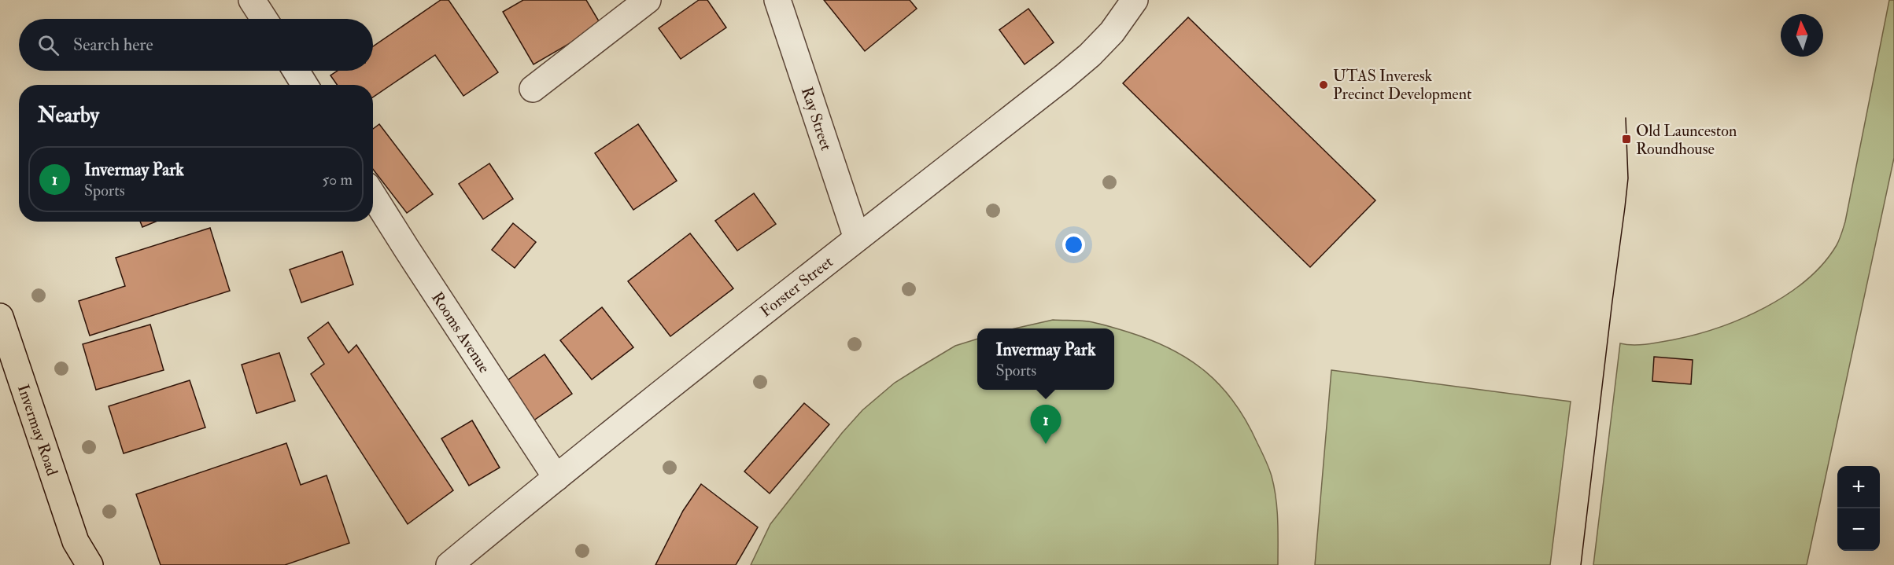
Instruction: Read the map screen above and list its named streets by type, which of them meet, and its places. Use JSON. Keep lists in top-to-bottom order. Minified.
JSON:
{"streets":{"main road":["Invermay Road"],"street":["Ray Street","Forster Street","Rooms Avenue"]},"crossings":[["Ray Street","Forster Street"],["Forster Street","Rooms Avenue"]],"places":{"other":["UTAS Inveresk Precinct Development"],"transit":["Old Launceston Roundhouse"]},"north":"top","page":{"search":"Search here","heading":"Nearby","list":[{"mark":"1","name":"Invermay Park","note":"Sports","value":"50 m"}],"popup":["Invermay Park","Sports"],"pins":"1","map_buttons":["+","−"]}}
